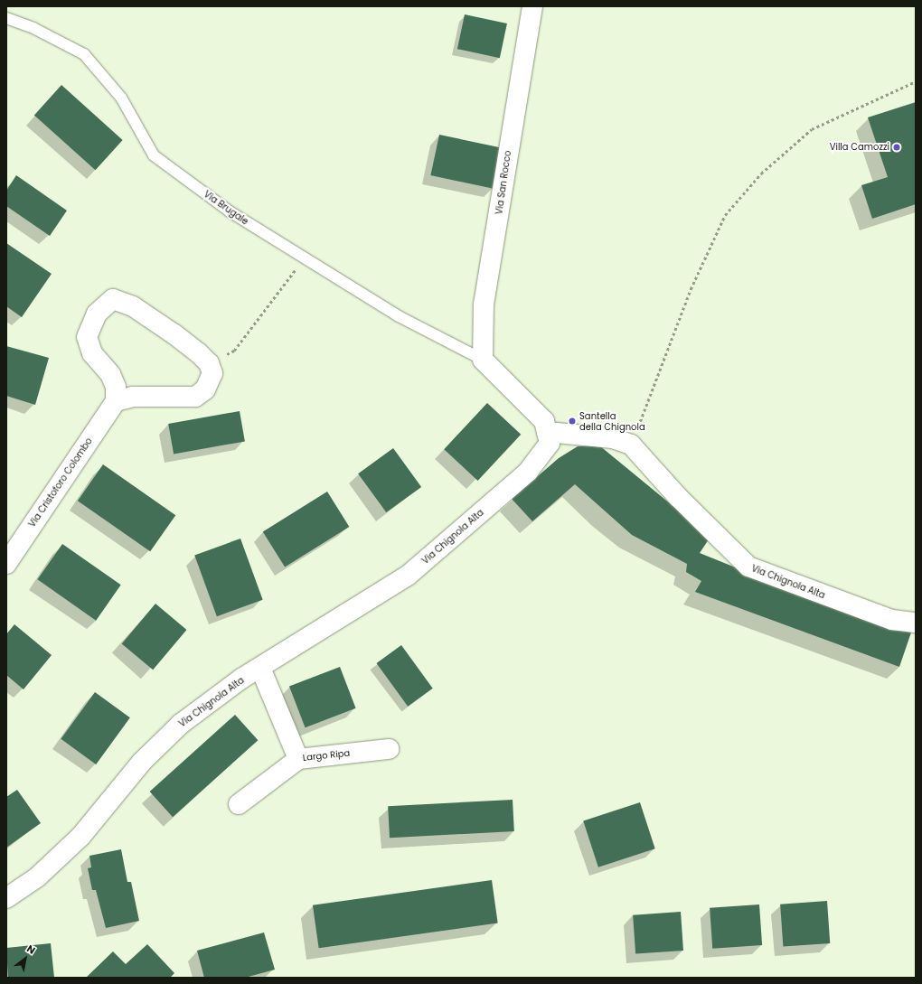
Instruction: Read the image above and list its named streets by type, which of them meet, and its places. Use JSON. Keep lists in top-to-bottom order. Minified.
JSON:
{"streets":{"street":["Via San Rocco","Via Cristoforo Colombo","Via Chignola Alta","Largo Ripa"],"lane":["Via Brugale"]},"crossings":[["Via San Rocco","Via Brugale"],["Via Chignola Alta","Largo Ripa"]],"places":["Villa Camozzi","Santella della Chignola"],"north":"top right"}
